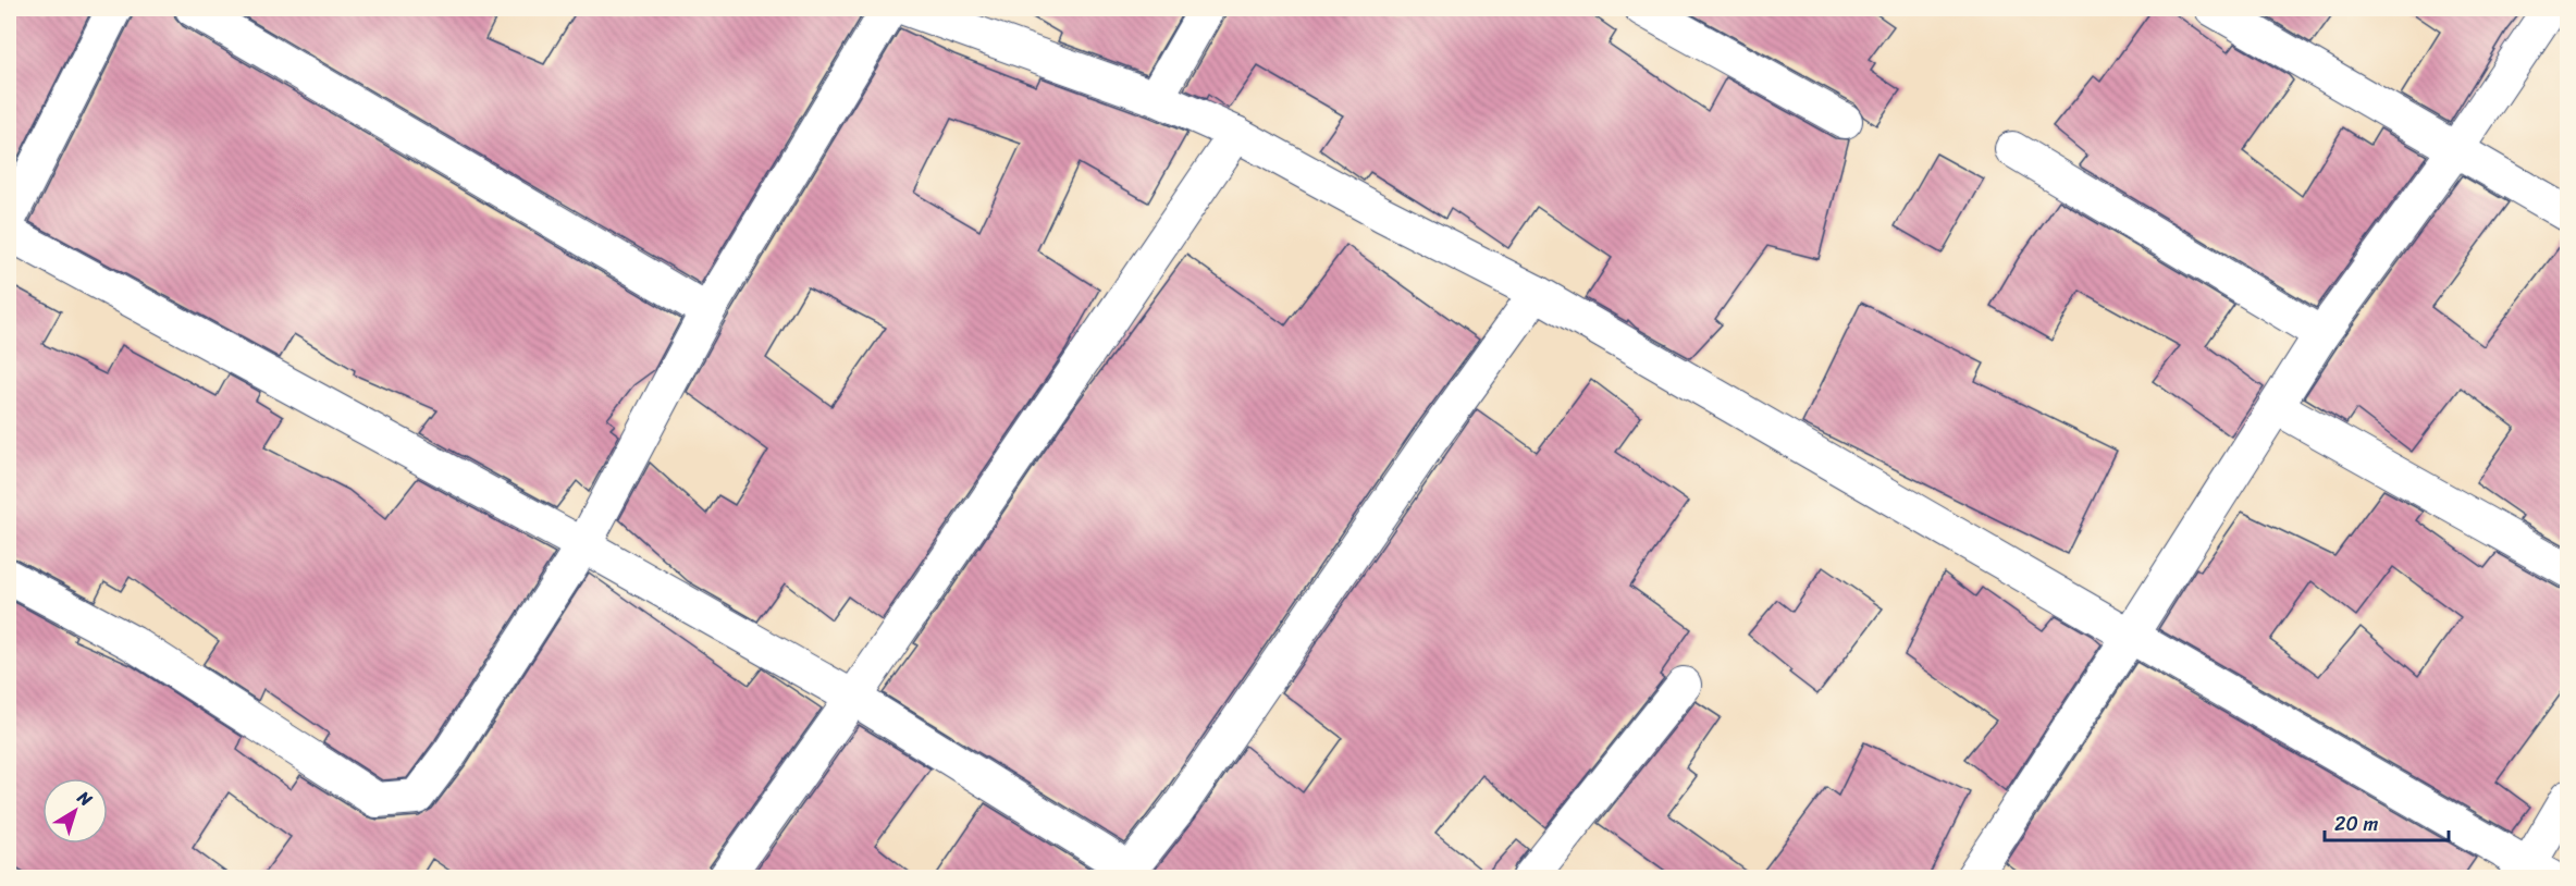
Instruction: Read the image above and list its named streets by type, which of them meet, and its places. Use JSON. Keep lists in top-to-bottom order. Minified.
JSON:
{"scale_bar":"20 m","north":"top right"}
